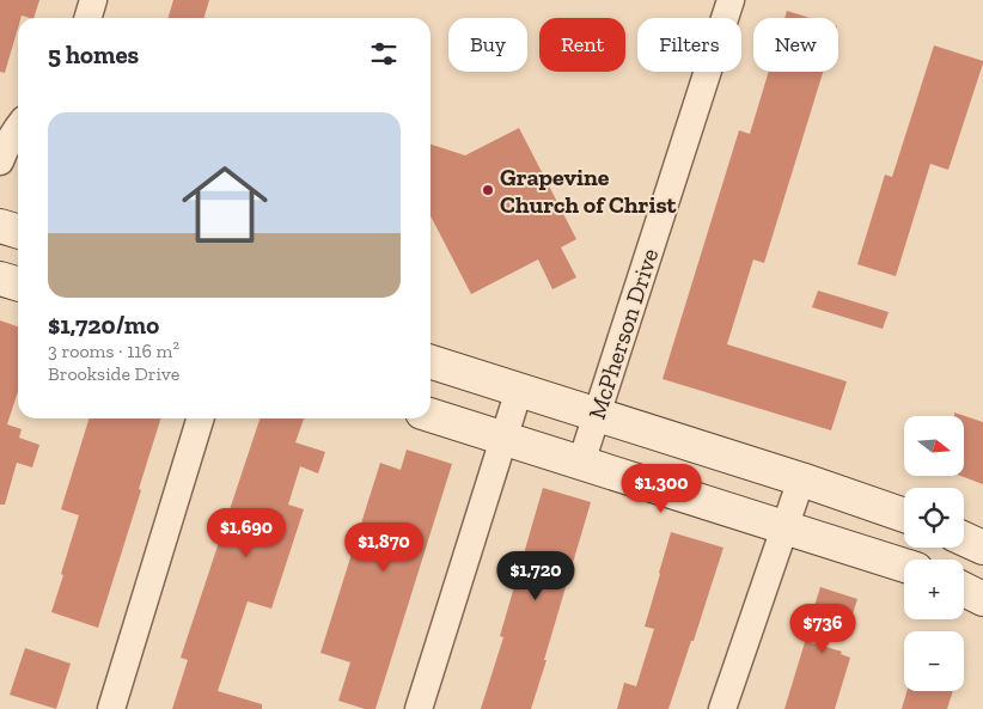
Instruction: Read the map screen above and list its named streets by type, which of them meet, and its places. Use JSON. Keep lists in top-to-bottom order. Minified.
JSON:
{"streets":{"street":["McPherson Drive"]},"places":["Grapevine Church of Christ"],"north":"right","page":{"chip":["Buy","Rent","Filters","New"],"heading":"5 homes","list":[{"name":"$1,720/mo","note":"3 rooms · 116 m² · Brookside Drive"}],"map_buttons":["+","−"],"price":["$1,300","$1,690","$1,870","$1,720","$736"]}}
